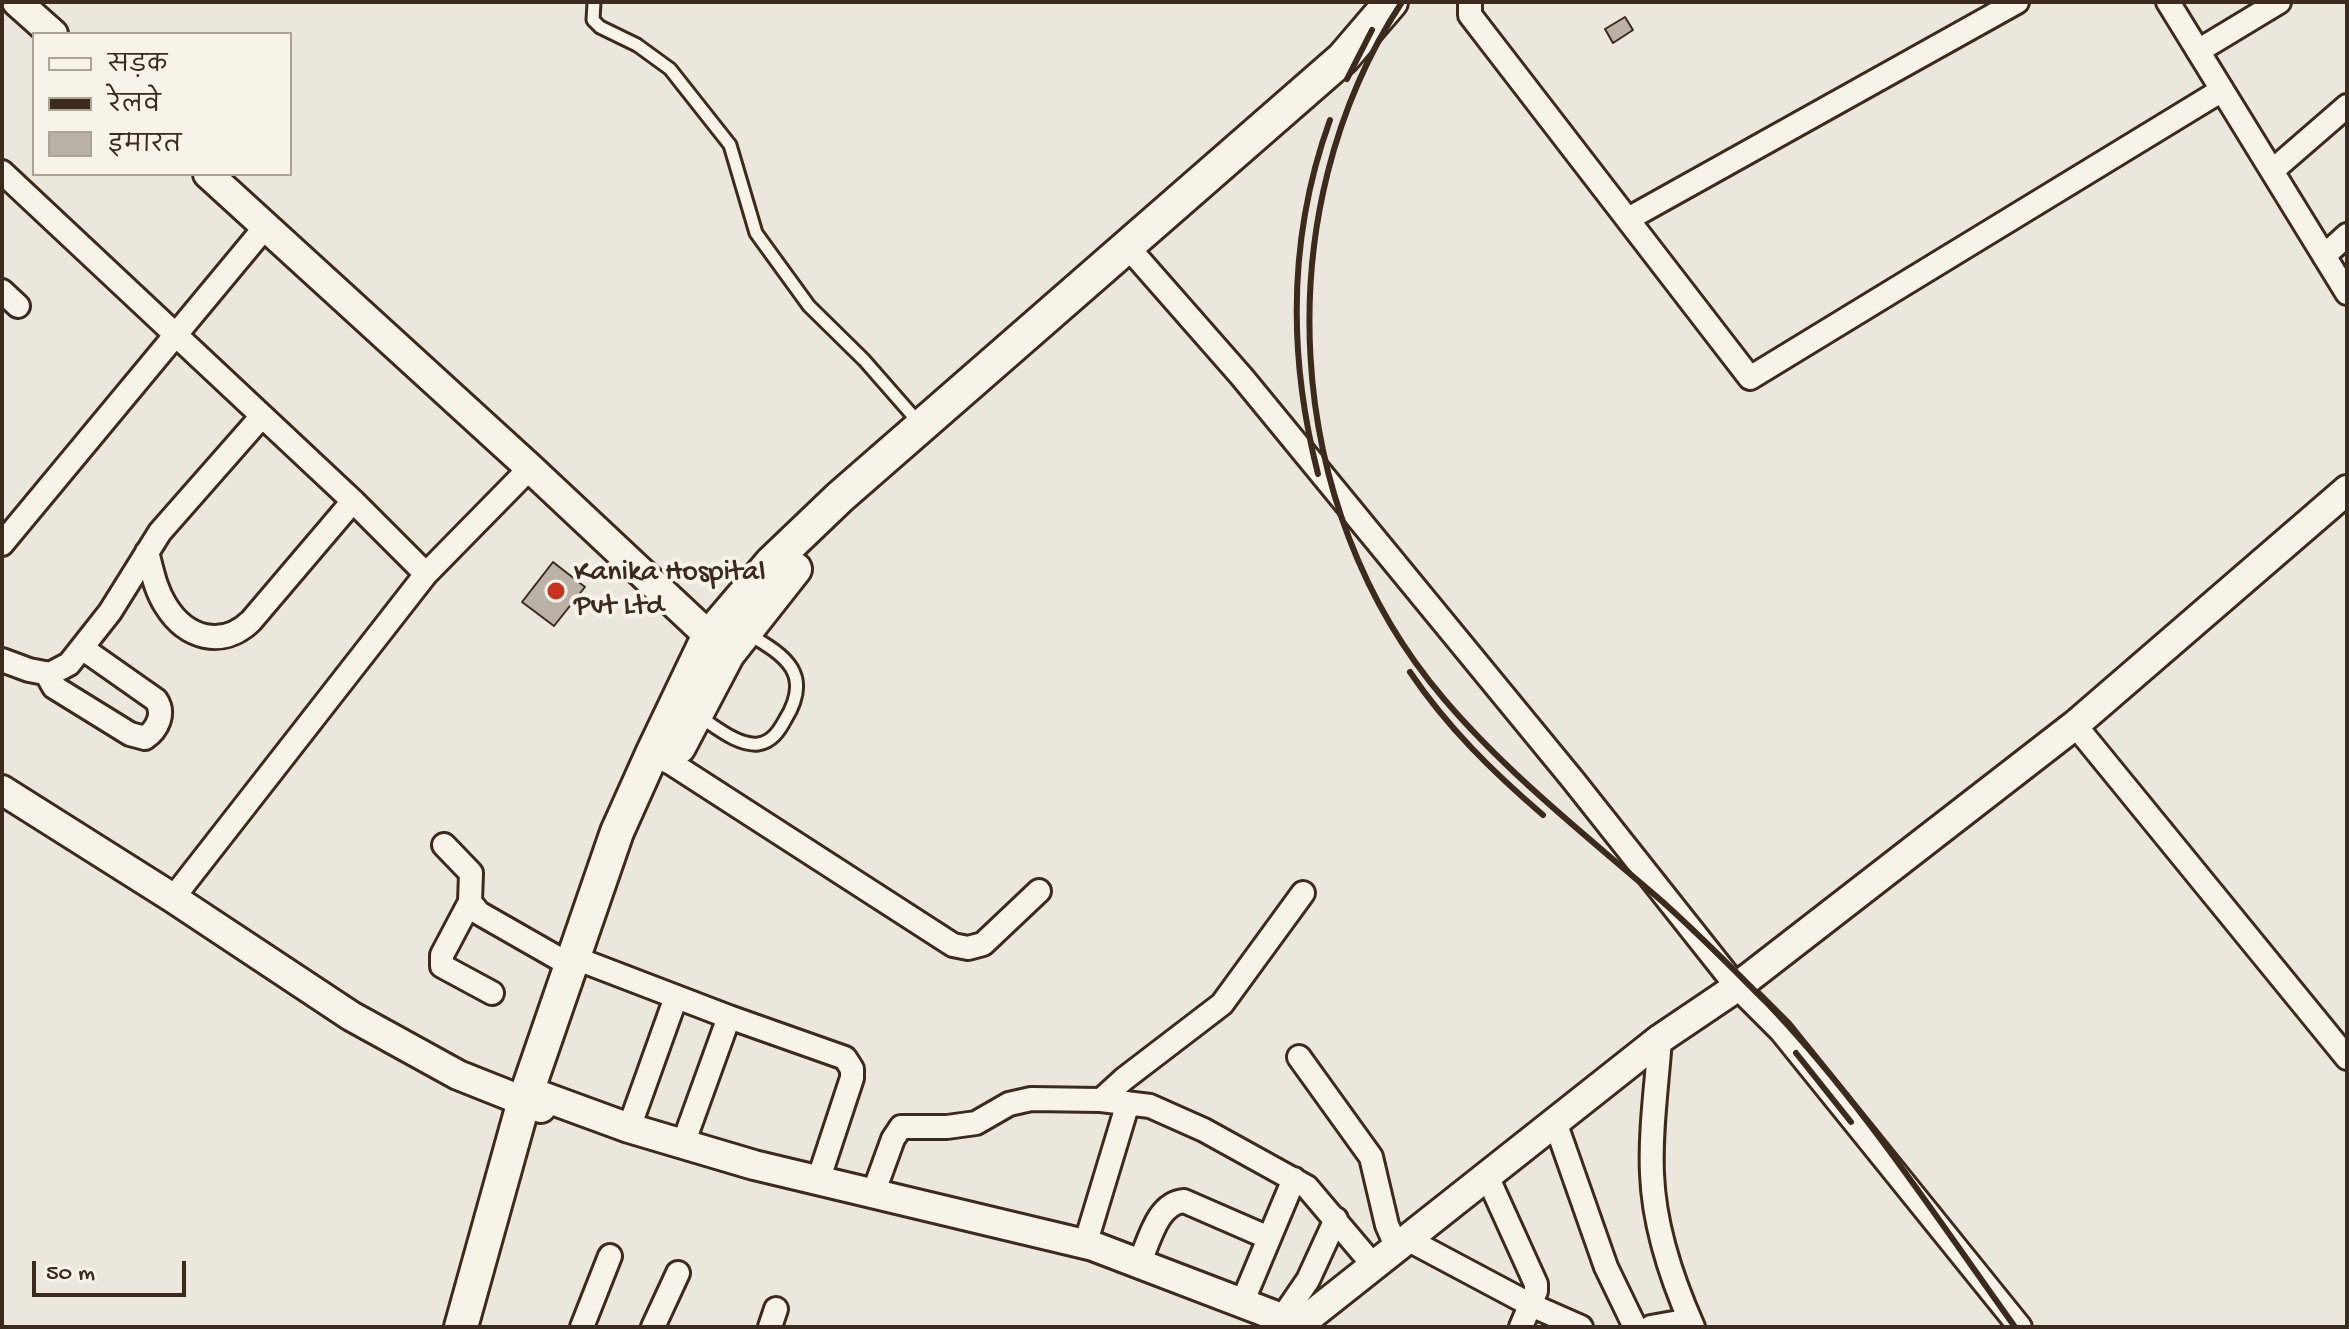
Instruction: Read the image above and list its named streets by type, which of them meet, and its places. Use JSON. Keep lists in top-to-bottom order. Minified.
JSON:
{"places":["Kanika Hospital Pvt Ltd"],"legend":["सड़क","रेलवे","इमारत"],"scale_bar":"50 m"}
